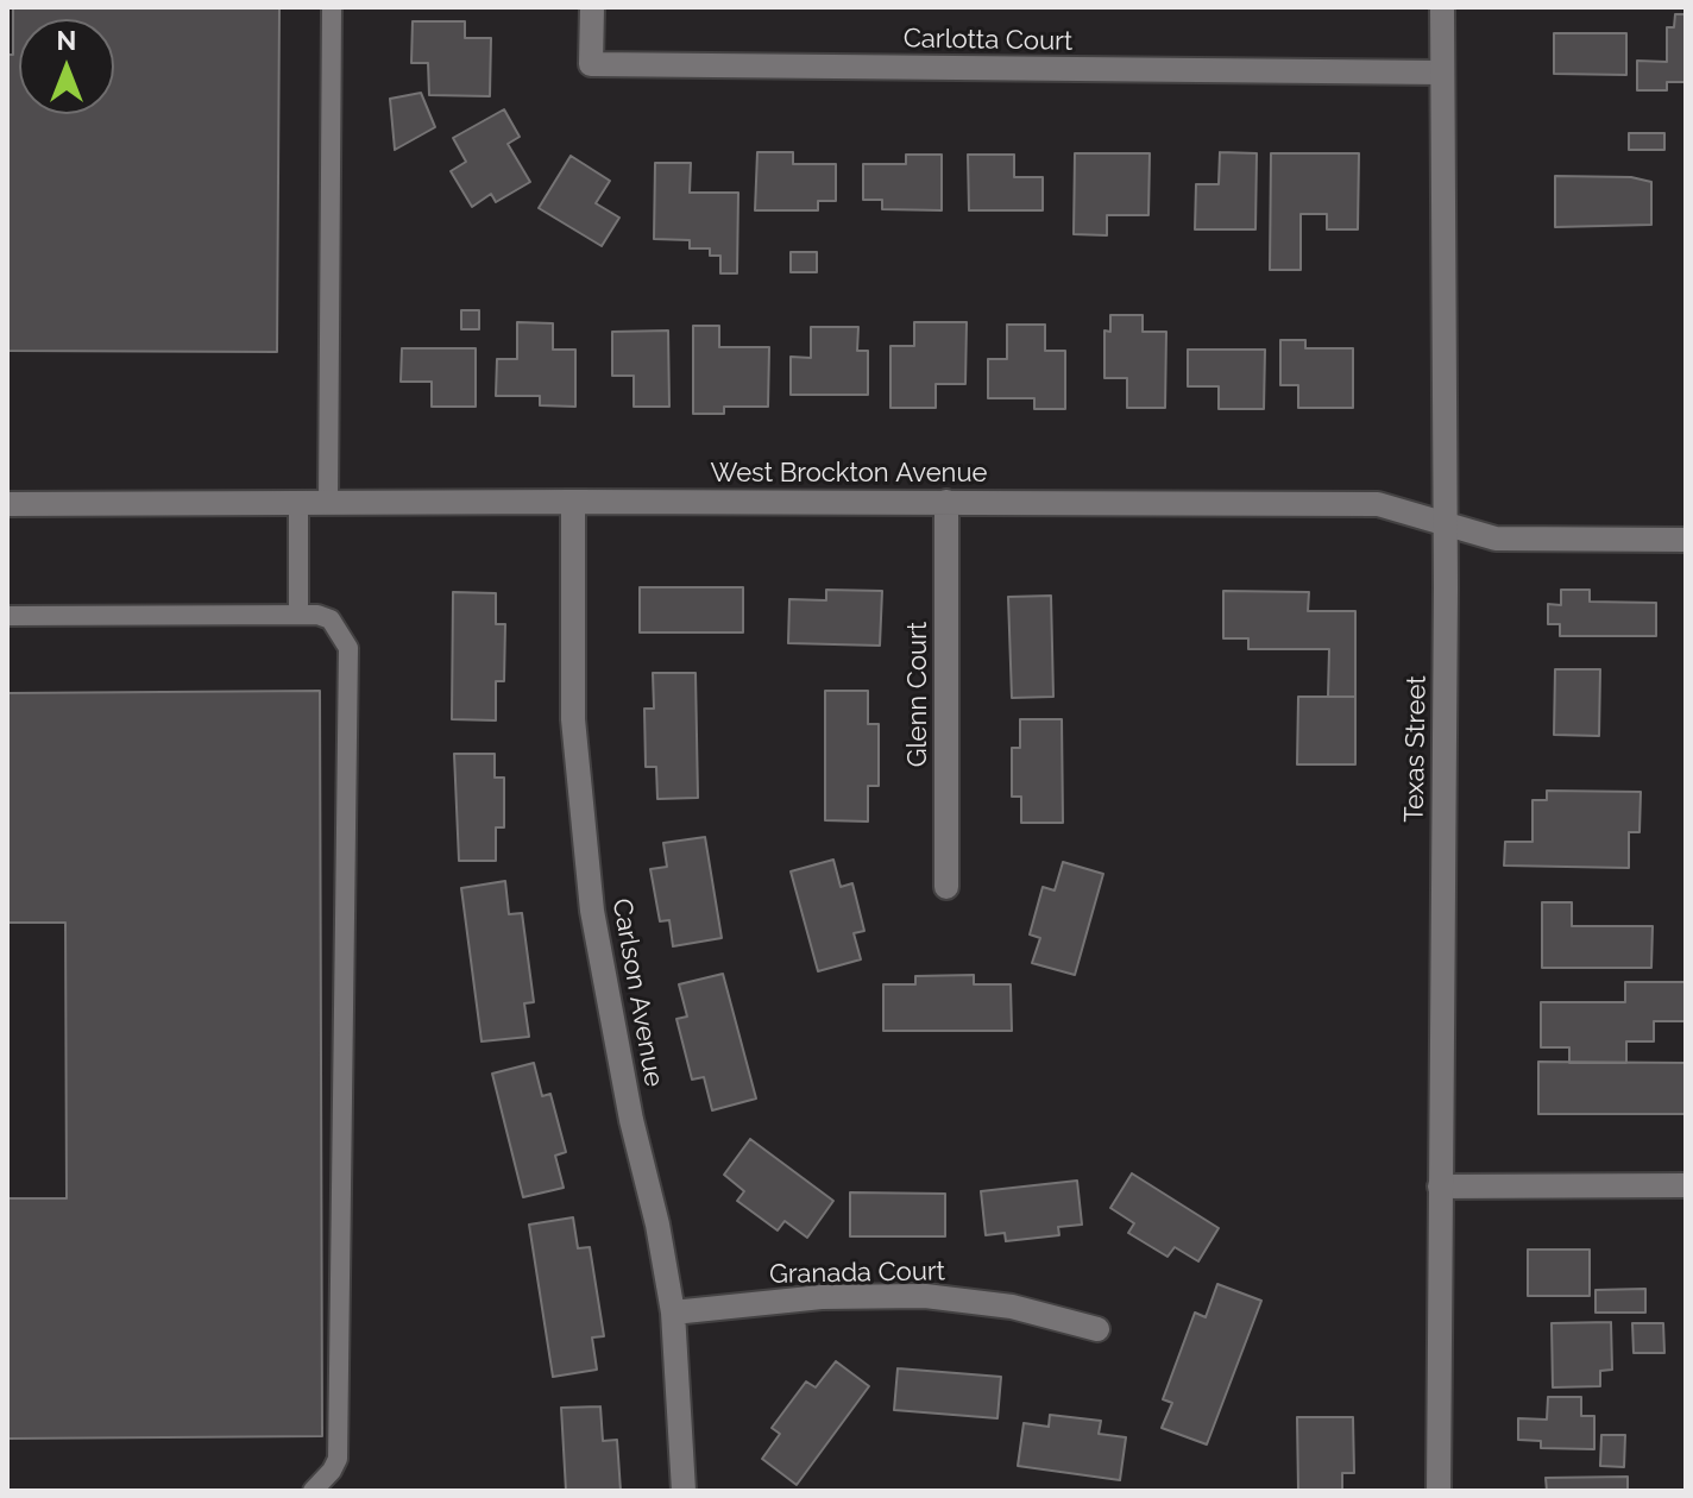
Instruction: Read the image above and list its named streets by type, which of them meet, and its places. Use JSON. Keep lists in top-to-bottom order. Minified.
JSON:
{"streets":{"street":["Carlotta Court","West Brockton Avenue","Glenn Court","Texas Street","Carlson Avenue","Granada Court"]},"crossings":[["Carlotta Court","Texas Street"],["West Brockton Avenue","Glenn Court"],["West Brockton Avenue","Texas Street"],["West Brockton Avenue","Carlson Avenue"],["Carlson Avenue","Granada Court"]],"north":"top"}
